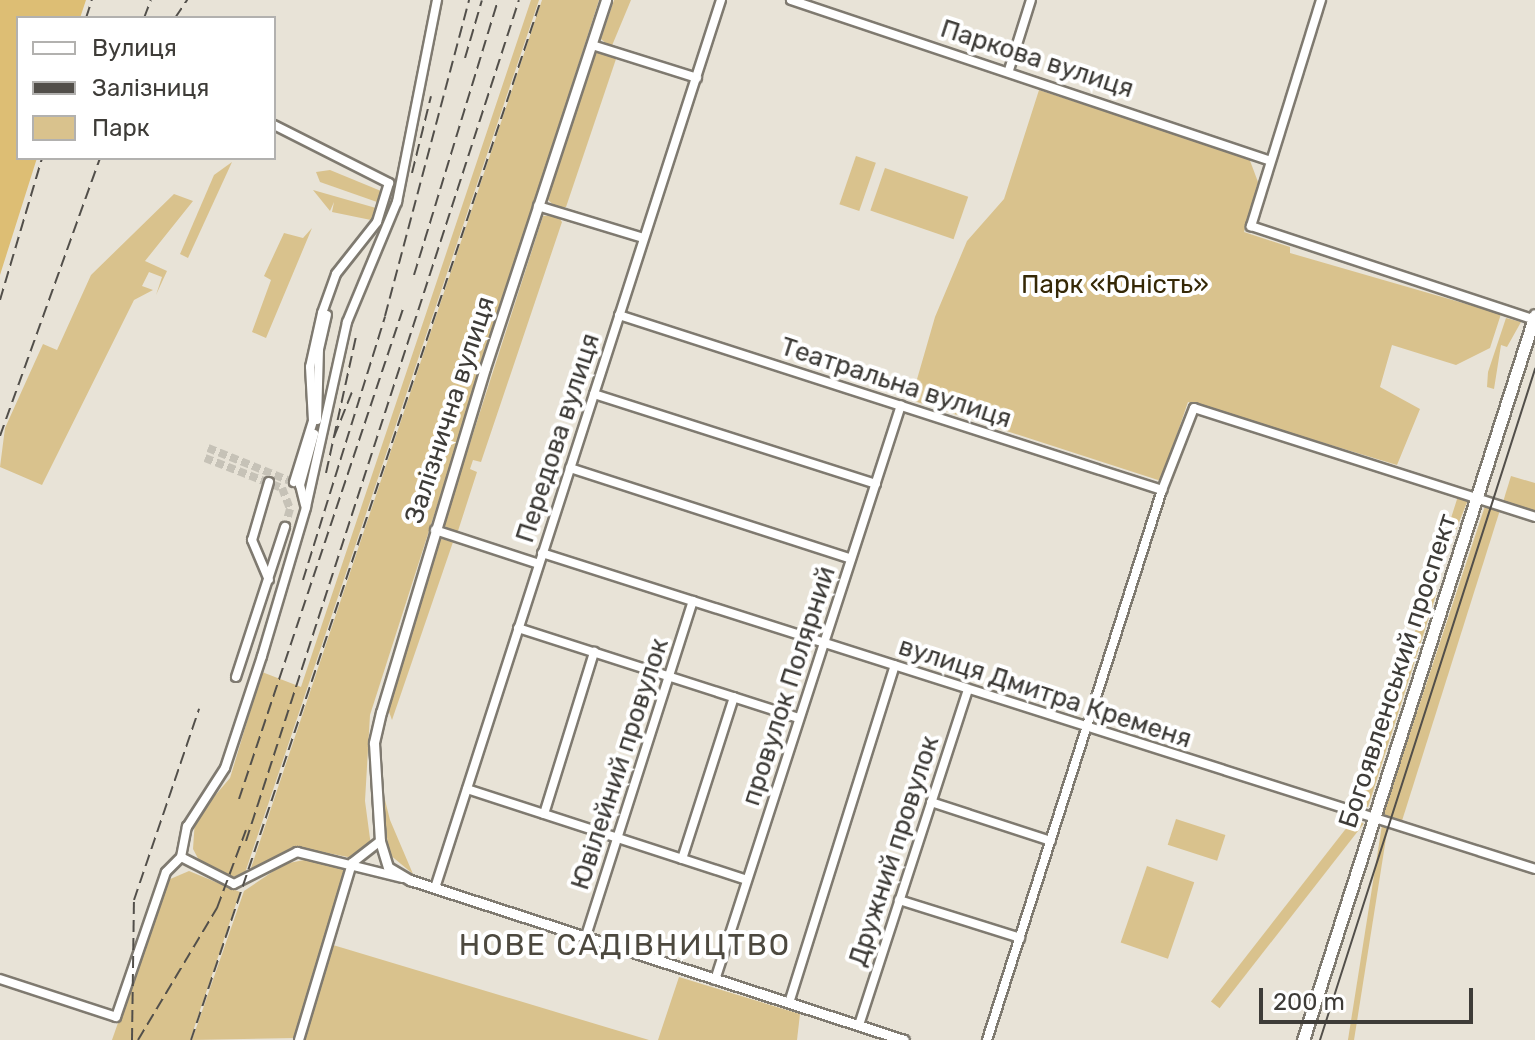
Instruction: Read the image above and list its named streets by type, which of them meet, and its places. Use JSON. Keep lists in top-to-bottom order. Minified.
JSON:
{"streets":{"main road":["Богоявленський проспект"],"street":["Паркова вулиця","Театральна вулиця","Залізнична вулиця","Передова вулиця","провулок Полярний","вулиця Дмитра Кременя","Ювілейний провулок","Дружний провулок"]},"crossings":[["Театральна вулиця","Передова вулиця"],["Театральна вулиця","провулок Полярний"],["Передова вулиця","вулиця Дмитра Кременя"],["Богоявленський проспект","вулиця Дмитра Кременя"],["провулок Полярний","вулиця Дмитра Кременя"],["вулиця Дмитра Кременя","Ювілейний провулок"],["вулиця Дмитра Кременя","Дружний провулок"]],"districts":["НОВЕ САДІВНИЦТВО"],"parks":["Парк «Юність»"],"legend":["Вулиця","Залізниця","Парк"],"scale_bar":"200 m"}
